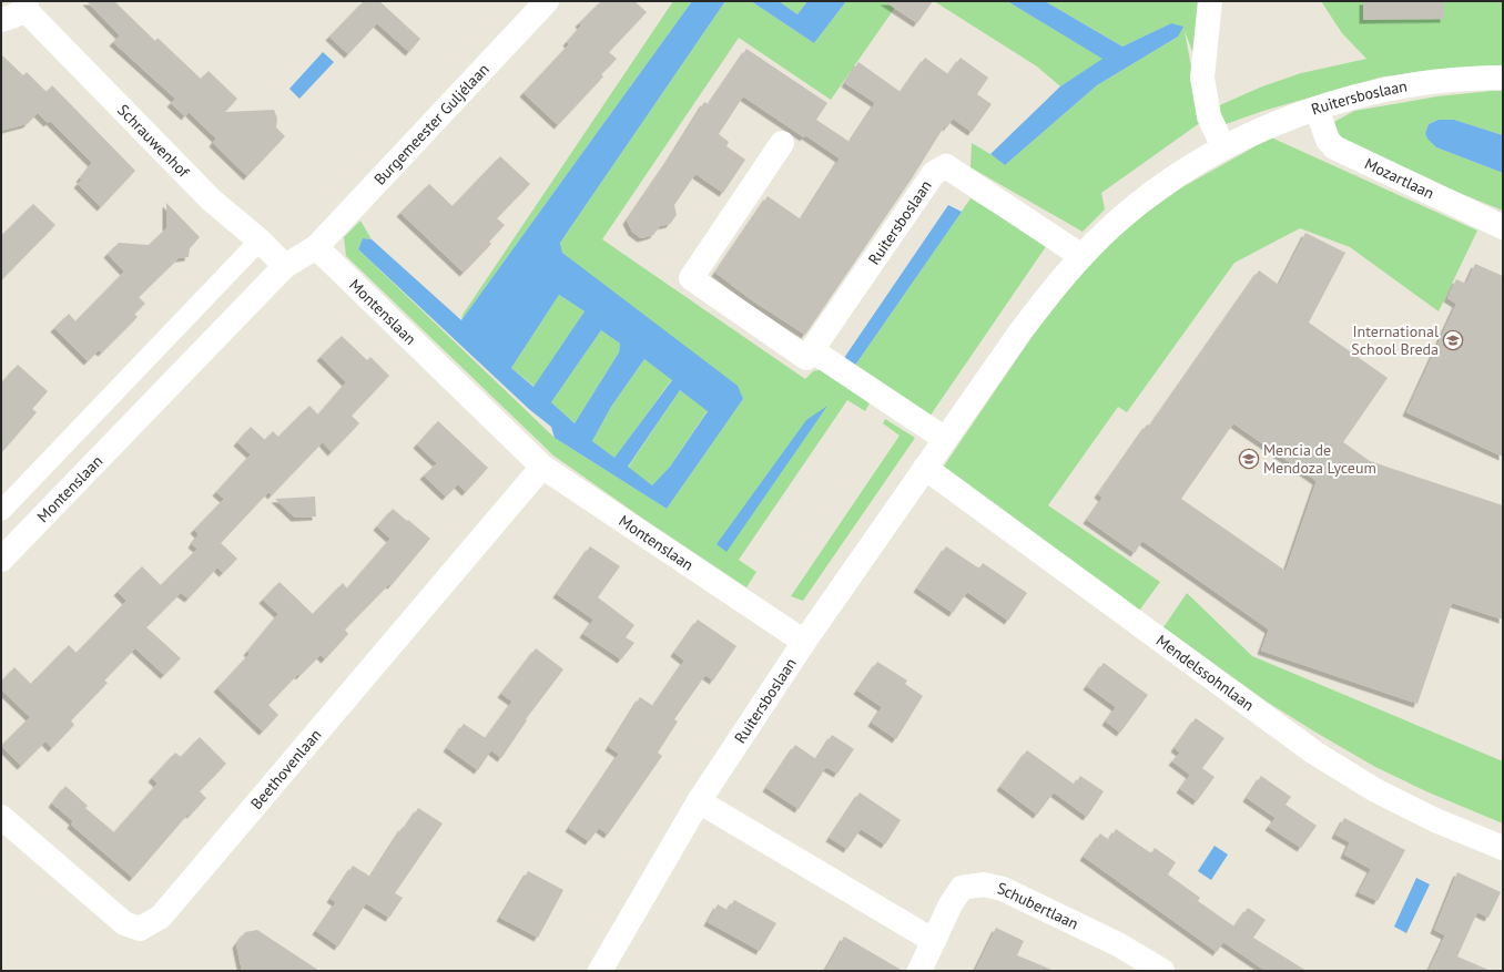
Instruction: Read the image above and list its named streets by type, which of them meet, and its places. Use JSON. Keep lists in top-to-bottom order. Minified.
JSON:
{"streets":{"street":["Ruitersboslaan","Burgemeester Guljélaan","Schrauwenhof","Mozartlaan","Montenslaan","Mendelssohnlaan","Beethovenlaan","Schubertlaan"]},"crossings":[["Ruitersboslaan","Mozartlaan"],["Ruitersboslaan","Montenslaan"],["Ruitersboslaan","Mendelssohnlaan"],["Burgemeester Guljélaan","Montenslaan"],["Schrauwenhof","Montenslaan"],["Montenslaan","Beethovenlaan"]],"places":{"school or university":["International School Breda","Mencia de Mendoza Lyceum"]}}
